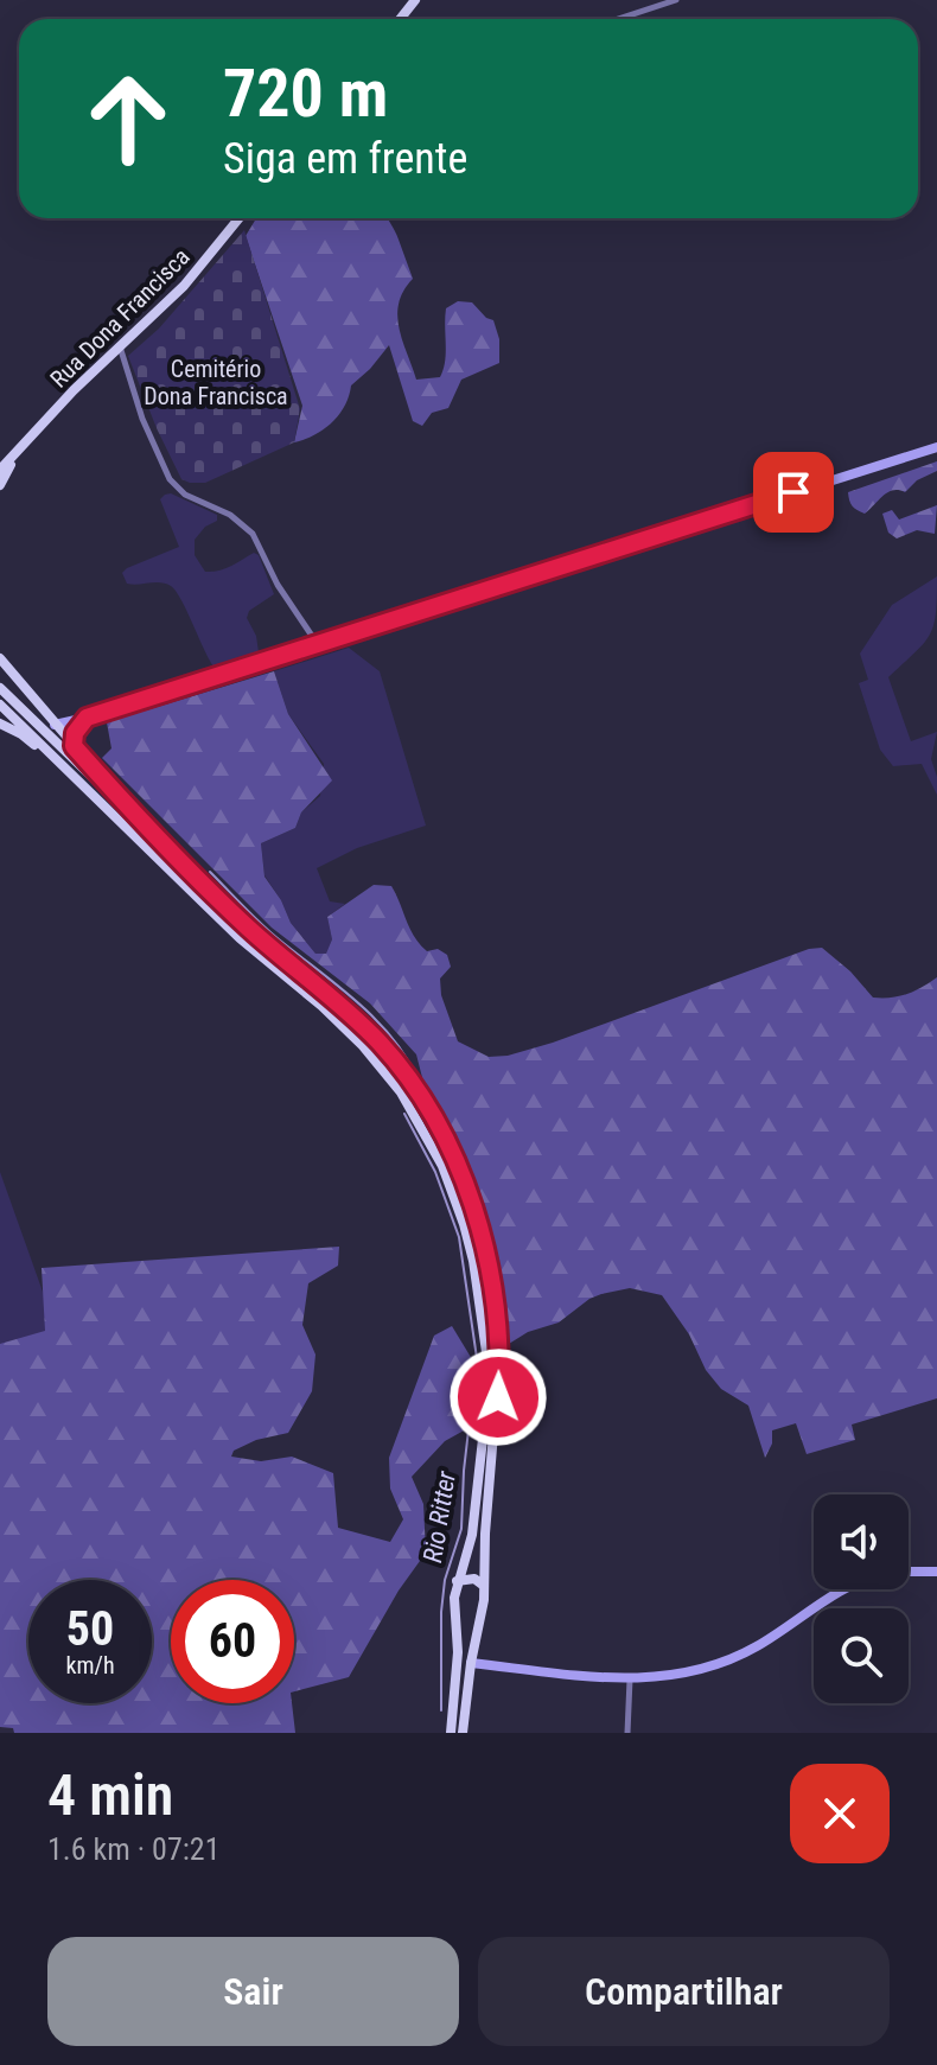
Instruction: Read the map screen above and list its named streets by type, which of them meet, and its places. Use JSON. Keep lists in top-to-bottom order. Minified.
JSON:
{"streets":{"main road":["Rua Dona Francisca"]},"water":["Rio Ritter"],"parks":["Cemitério Dona Francisca"],"page":{"turn":["720 m","Siga em frente"],"speed":"50 km/h","limit":"60","heading":["4 min","1.6 km · 07:21"],"buttons":["Sair","Compartilhar"]}}
